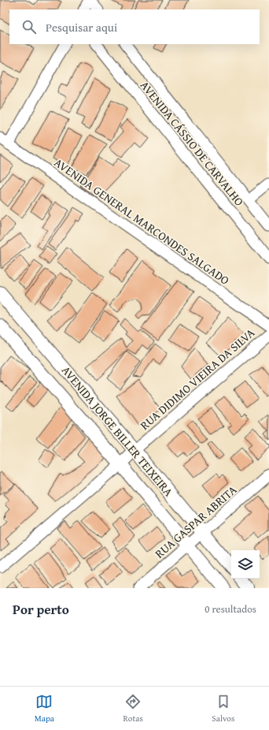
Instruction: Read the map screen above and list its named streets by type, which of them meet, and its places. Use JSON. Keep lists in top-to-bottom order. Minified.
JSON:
{"streets":{"street":["AVENIDA CÁSSIO DE CARVALHO","AVENIDA GENERAL MARCONDES SALGADO","RUA DIDIMO VIEIRA DA SILVA","AVENIDA JORGE BILLER TEIXEIRA","RUA GASPAR ABRITA"]},"crossings":[["RUA DIDIMO VIEIRA DA SILVA","AVENIDA JORGE BILLER TEIXEIRA"],["AVENIDA JORGE BILLER TEIXEIRA","RUA GASPAR ABRITA"]],"page":{"search":"Pesquisar aqui","heading":["Por perto","0 resultados"],"nav":["Mapa","Rotas","Salvos"]}}
